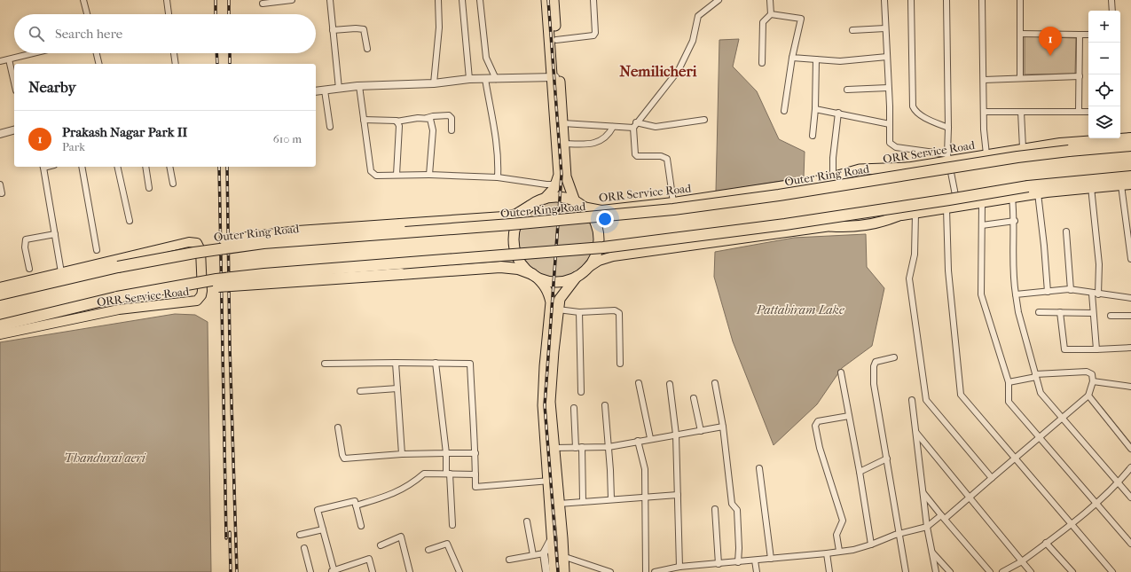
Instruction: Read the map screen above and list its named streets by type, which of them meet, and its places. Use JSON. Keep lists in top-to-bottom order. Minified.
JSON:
{"streets":{"highway":["Outer Ring Road"],"main road":["ORR Service Road"]},"districts":["Nemilicheri"],"water":["Pattabiram Lake","Thandurai aeri"],"page":{"map_buttons":["+","−"],"search":"Search here","pins":"1","heading":"Nearby","list":[{"mark":"1","name":"Prakash Nagar Park II","note":"Park","value":"610 m"}]}}
